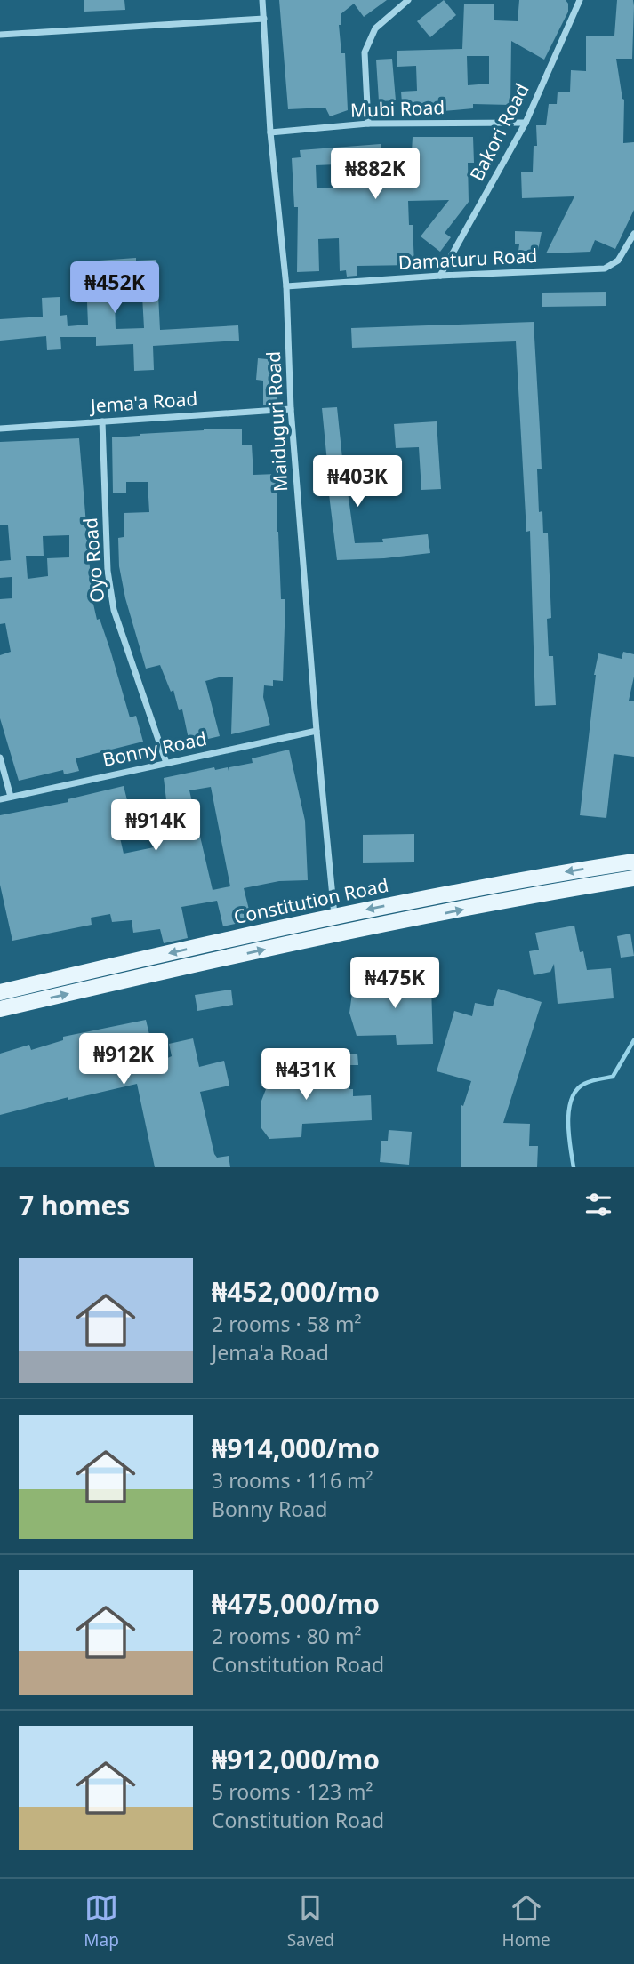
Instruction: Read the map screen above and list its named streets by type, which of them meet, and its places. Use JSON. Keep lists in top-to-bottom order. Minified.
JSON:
{"streets":{"main road":["Constitution Road"],"street":["Mubi Road","Bakori Road","Damaturu Road","Jema'a Road","Maiduguri Road","Oyo Road","Bonny Road"]},"crossings":[["Mubi Road","Bakori Road"],["Mubi Road","Maiduguri Road"],["Bakori Road","Damaturu Road"],["Damaturu Road","Maiduguri Road"],["Jema'a Road","Maiduguri Road"],["Jema'a Road","Oyo Road"],["Maiduguri Road","Bonny Road"],["Maiduguri Road","Constitution Road"],["Oyo Road","Bonny Road"]],"page":{"price":["₦882K","₦452K","₦403K","₦914K","₦475K","₦912K","₦431K"],"heading":"7 homes","list":[{"name":"₦452,000/mo","note":"2 rooms · 58 m² · Jema'a Road"},{"name":"₦914,000/mo","note":"3 rooms · 116 m² · Bonny Road"},{"name":"₦475,000/mo","note":"2 rooms · 80 m² · Constitution Road"},{"name":"₦912,000/mo","note":"5 rooms · 123 m² · Constitution Road"}],"tabs":["Map","Saved","Home"]}}
